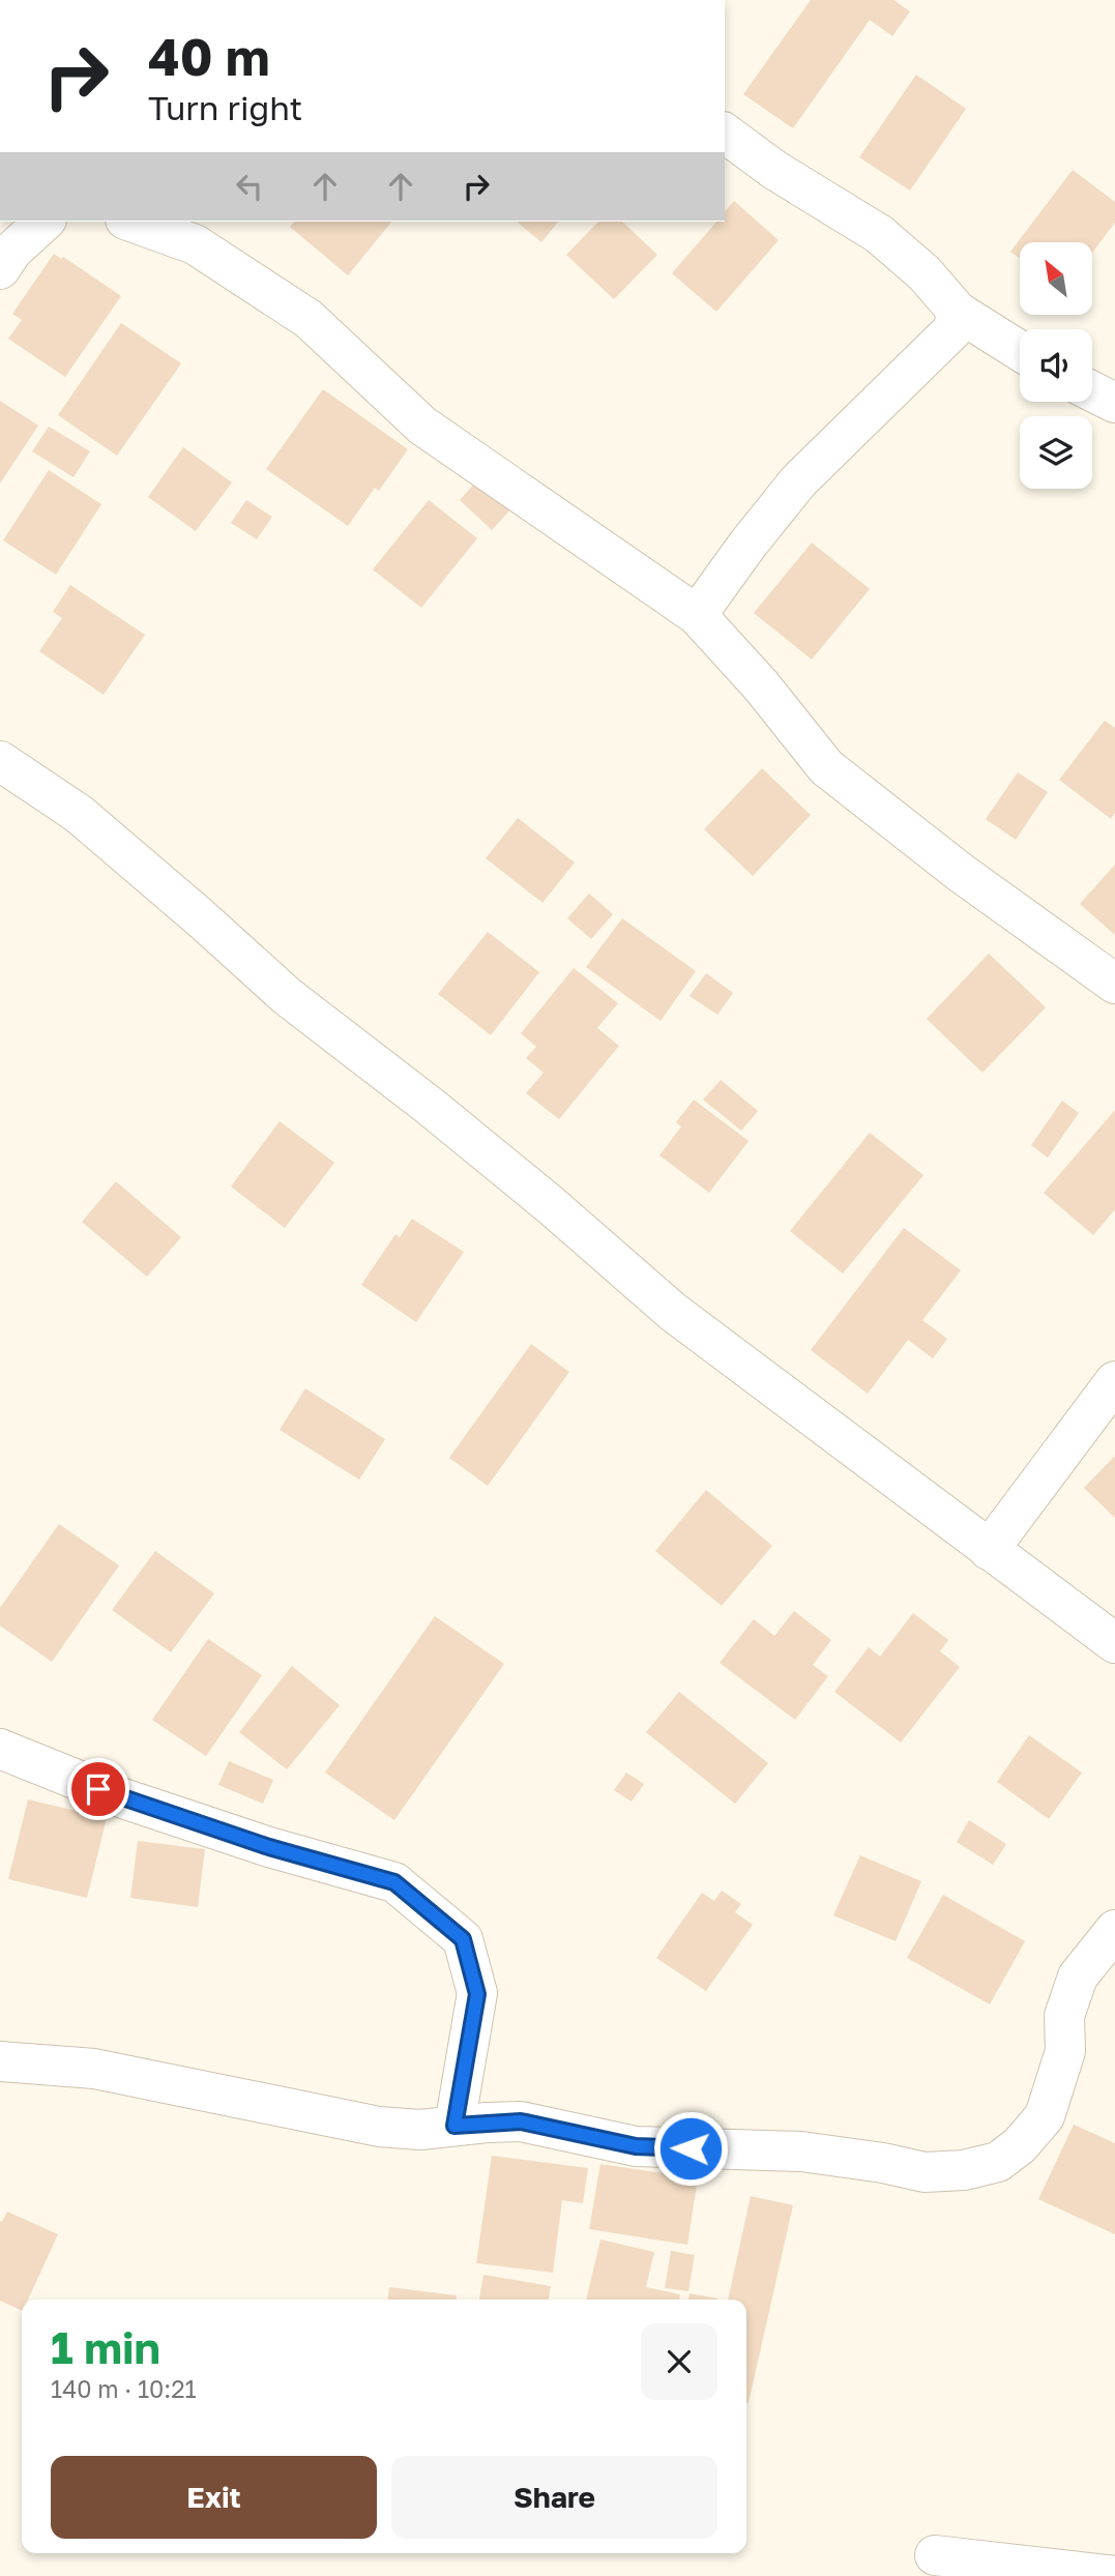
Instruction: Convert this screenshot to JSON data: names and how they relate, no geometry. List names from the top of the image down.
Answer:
{
  "north": "top left",
  "page": {
    "turn": ["40 m", "Turn right"],
    "heading": ["1 min", "140 m · 10:21"],
    "buttons": ["Exit", "Share"]
  }
}
